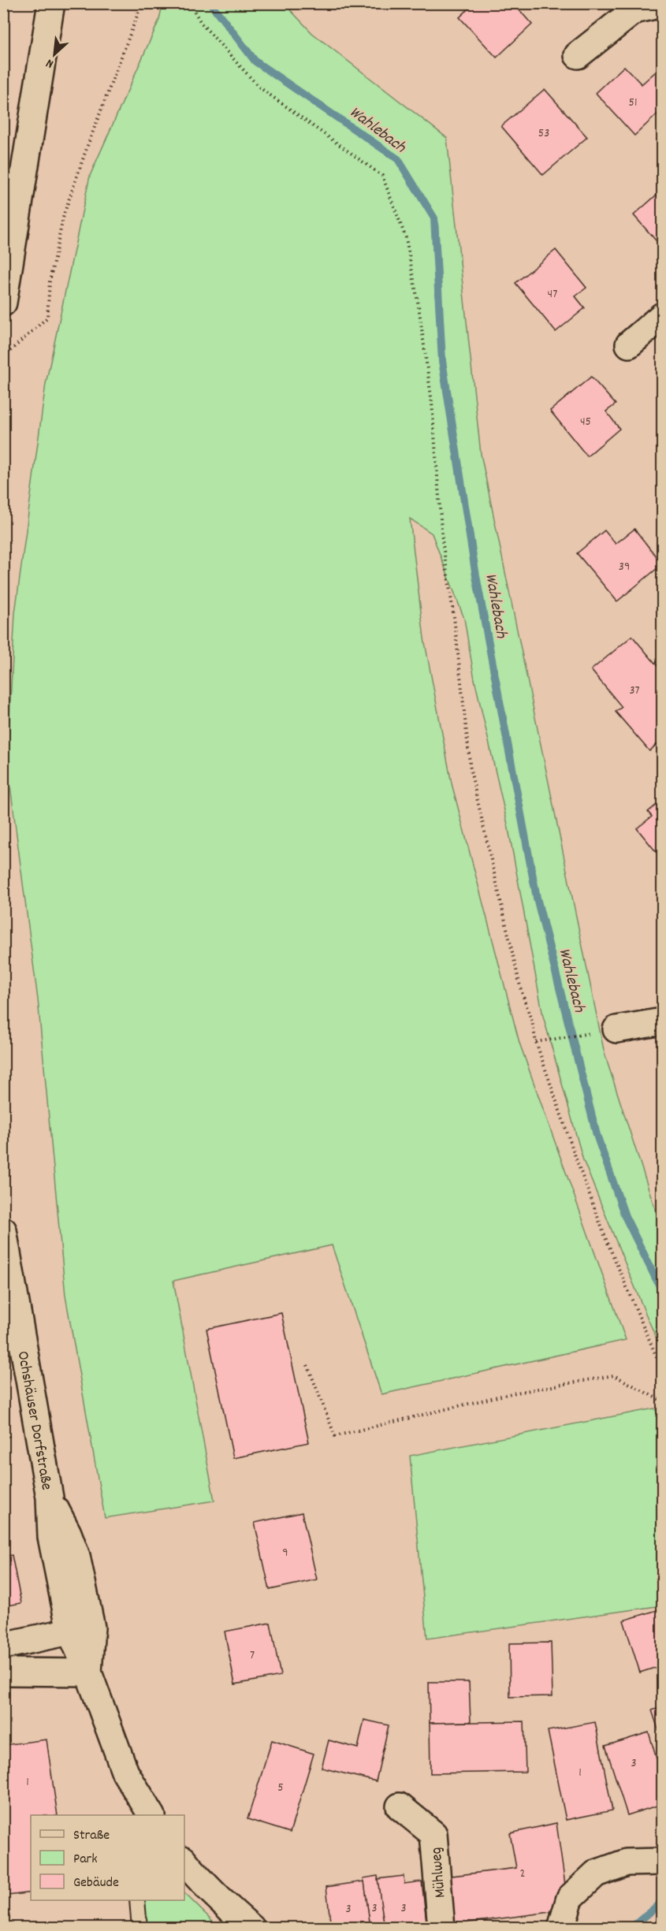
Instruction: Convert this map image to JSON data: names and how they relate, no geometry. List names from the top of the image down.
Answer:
{
  "streets": {
    "main road": ["Ochshäuser Dorfstraße", "Mühlweg"]
  },
  "water": ["Wahlebach"],
  "house_numbers": [
    "51",
    "53",
    "47",
    "45",
    "39",
    "37",
    "9",
    "7",
    "3",
    "1",
    "1",
    "5",
    "2",
    "3",
    "3",
    "3"
  ],
  "legend": ["Straße", "Park", "Gebäude"],
  "north": "bottom left"
}
